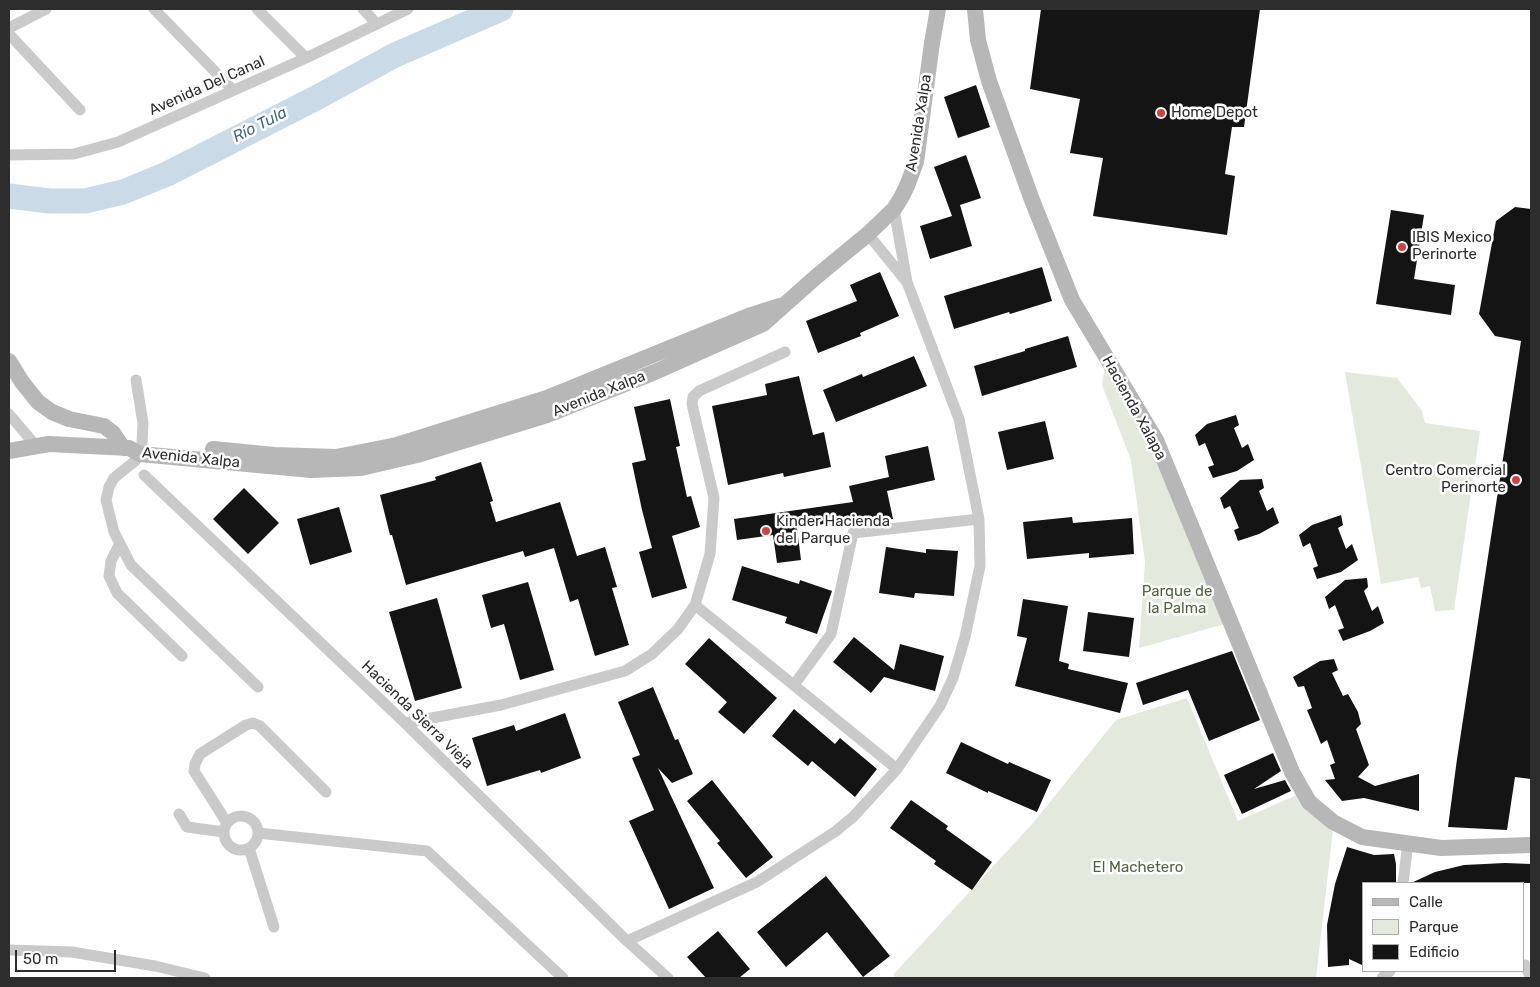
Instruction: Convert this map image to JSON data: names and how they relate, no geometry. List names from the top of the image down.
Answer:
{
  "streets": {
    "street": [
      "Avenida Del Canal",
      "Avenida Xalpa",
      "Hacienda Xalapa",
      "Hacienda Sierra Vieja"
    ]
  },
  "water": ["Río Tula"],
  "parks": ["Parque de la Palma", "El Machetero"],
  "places": [
    "Home Depot",
    "IBIS Mexico Perinorte",
    "Centro Comercial Perinorte",
    "Kinder Hacienda del Parque"
  ],
  "legend": ["Calle", "Parque", "Edificio"],
  "scale_bar": "50 m"
}
